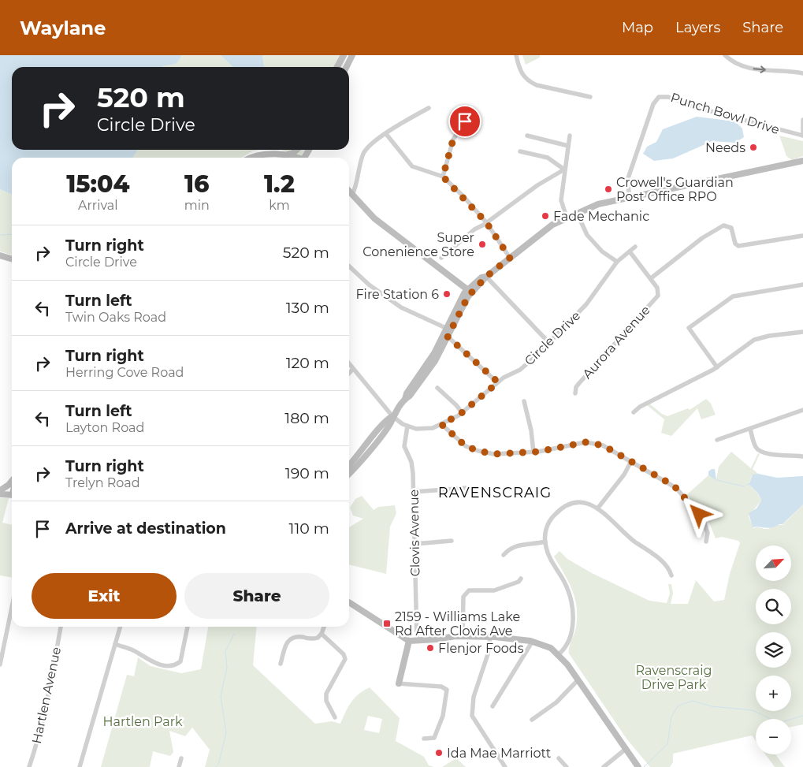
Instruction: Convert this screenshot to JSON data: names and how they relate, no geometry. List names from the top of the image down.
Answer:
{
  "streets": {
    "street": [
      "Punch Bowl Drive",
      "Circle Drive",
      "Aurora Avenue",
      "Clovis Avenue",
      "Hartlen Avenue"
    ]
  },
  "crossings": [
    ["Circle Drive", "Clovis Avenue"]
  ],
  "districts": ["RAVENSCRAIG"],
  "parks": ["Ravenscraig Drive Park", "Hartlen Park"],
  "places": {
    "other": [
      "Needs",
      "Crowell's Guardian Post Office RPO",
      "Fade Mechanic",
      "Super Conenience Store",
      "Fire Station 6",
      "Flenjor Foods",
      "Ida Mae Marriott"
    ],
    "transit": ["2159 - Williams Lake Rd After Clovis Ave"]
  },
  "north": "top right",
  "page": {
    "header": "Waylane",
    "nav": ["Map", "Layers", "Share"],
    "turn": ["520 m", "Circle Drive"],
    "eta": [
      "15:04",
      "Arrival",
      "16",
      "min",
      "1.2",
      "km"
    ],
    "list": [
      {
        "name": "Turn right",
        "note": "Circle Drive",
        "value": "520 m"
      },
      {
        "name": "Turn left",
        "note": "Twin Oaks Road",
        "value": "130 m"
      },
      {
        "name": "Turn right",
        "note": "Herring Cove Road",
        "value": "120 m"
      },
      {
        "name": "Turn left",
        "note": "Layton Road",
        "value": "180 m"
      },
      {
        "name": "Turn right",
        "note": "Trelyn Road",
        "value": "190 m"
      },
      {
        "name": "Arrive at destination",
        "value": "110 m"
      }
    ],
    "map_buttons": ["+", "−"],
    "buttons": ["Exit", "Share"]
  }
}
